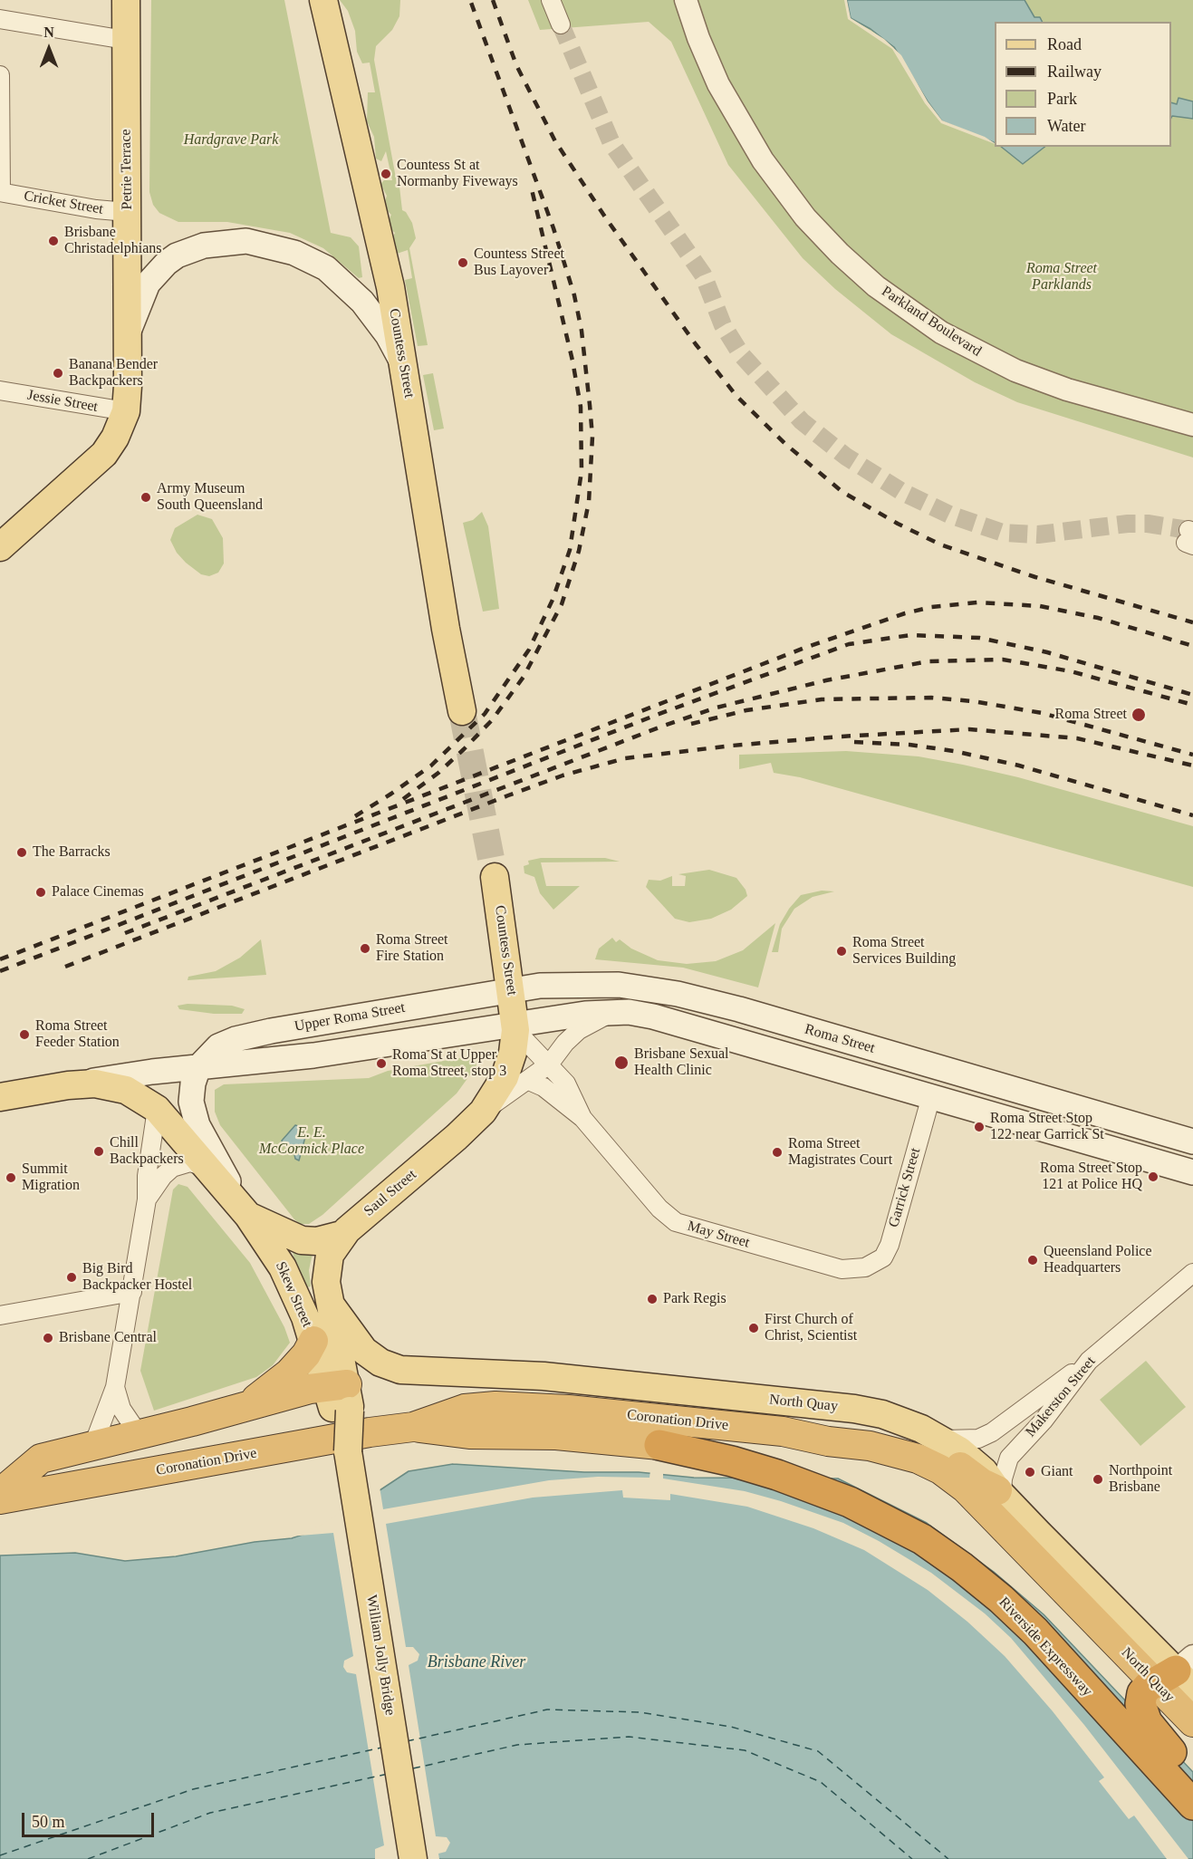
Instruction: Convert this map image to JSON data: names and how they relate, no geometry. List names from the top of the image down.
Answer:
{
  "streets": {
    "highway": ["North Quay", "Coronation Drive", "Riverside Expressway"],
    "main road": [
      "Petrie Terrace",
      "Countess Street",
      "Upper Roma Street",
      "Roma Street",
      "Saul Street",
      "Skew Street",
      "William Jolly Bridge"
    ],
    "street": [
      "Cricket Street",
      "Parkland Boulevard",
      "Jessie Street",
      "Garrick Street",
      "May Street",
      "Makerston Street"
    ]
  },
  "crossings": [
    ["Petrie Terrace", "Cricket Street"],
    ["Petrie Terrace", "Jessie Street"],
    ["Countess Street", "Upper Roma Street"],
    ["Countess Street", "Roma Street"],
    ["Countess Street", "Saul Street"],
    ["Countess Street", "May Street"],
    ["Upper Roma Street", "Roma Street"],
    ["Upper Roma Street", "Saul Street"],
    ["Upper Roma Street", "May Street"],
    ["Upper Roma Street", "Skew Street"],
    ["Roma Street", "Garrick Street"],
    ["Roma Street", "Saul Street"],
    ["Roma Street", "May Street"],
    ["Garrick Street", "May Street"],
    ["Saul Street", "May Street"],
    ["Saul Street", "Skew Street"],
    ["Saul Street", "North Quay"],
    ["Saul Street", "William Jolly Bridge"],
    ["Skew Street", "William Jolly Bridge"],
    ["Makerston Street", "North Quay"],
    ["North Quay", "Coronation Drive"],
    ["Coronation Drive", "Riverside Expressway"]
  ],
  "water": ["Brisbane River"],
  "parks": ["Hardgrave Park", "Roma Street Parklands", "E. E. McCormick Place"],
  "places": [
    "Countess St at Normanby Fiveways",
    "Brisbane Christadelphians",
    "Countess Street Bus Layover",
    "Banana Bender Backpackers",
    "Army Museum South Queensland",
    "Roma Street",
    "The Barracks",
    "Palace Cinemas",
    "Roma Street Fire Station",
    "Roma Street Services Building",
    "Roma Street Feeder Station",
    "Brisbane Sexual Health Clinic",
    "Roma St at Upper Roma Street, stop 3",
    "Roma Street Stop 122 near Garrick St",
    "Chill Backpackers",
    "Roma Street Magistrates Court",
    "Roma Street Stop 121 at Police HQ",
    "Summit Migration",
    "Queensland Police Headquarters",
    "Big Bird Backpacker Hostel",
    "Park Regis",
    "First Church of Christ, Scientist",
    "Brisbane Central",
    "Giant",
    "Northpoint Brisbane"
  ],
  "legend": [
    "Road",
    "Railway",
    "Park",
    "Water"
  ],
  "scale_bar": "50 m",
  "north": "top"
}
